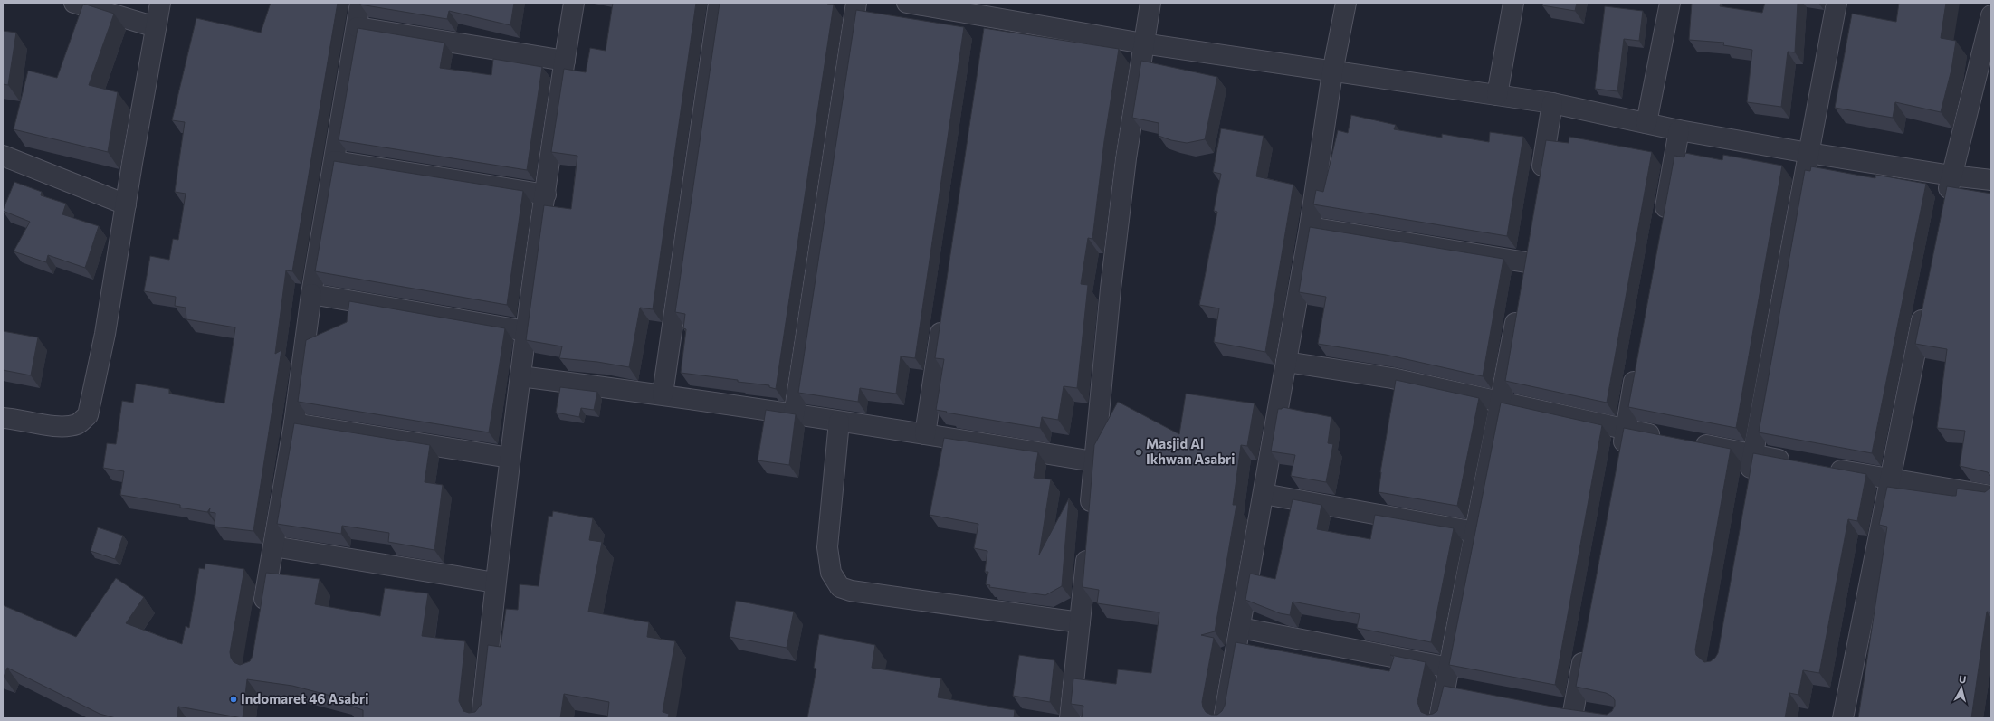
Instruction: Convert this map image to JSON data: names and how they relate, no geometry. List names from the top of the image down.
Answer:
{
  "places": ["Masjid Al Ikhwan Asabri", "Indomaret 46 Asabri"],
  "north": "top"
}
